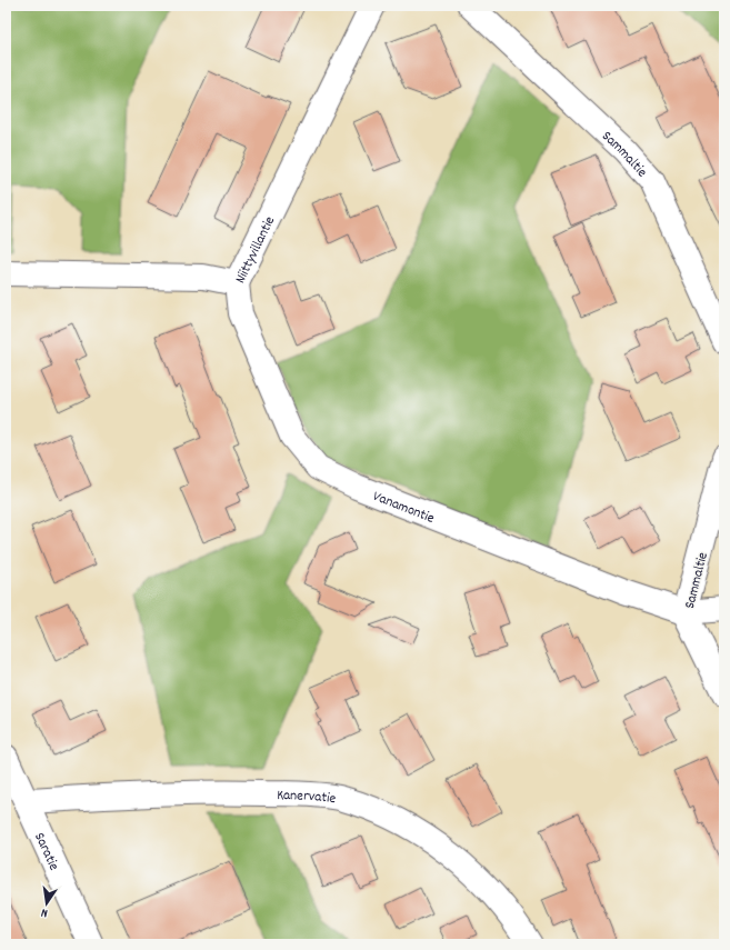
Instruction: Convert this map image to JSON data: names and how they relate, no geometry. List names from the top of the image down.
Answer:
{
  "streets": {
    "street": [
      "Sammaltie",
      "Niittyvillantie",
      "Vanamontie",
      "Kanervatie",
      "Saratie"
    ]
  },
  "crossings": [
    ["Sammaltie", "Vanamontie"],
    ["Niittyvillantie", "Vanamontie"],
    ["Kanervatie", "Saratie"]
  ],
  "north": "bottom"
}
